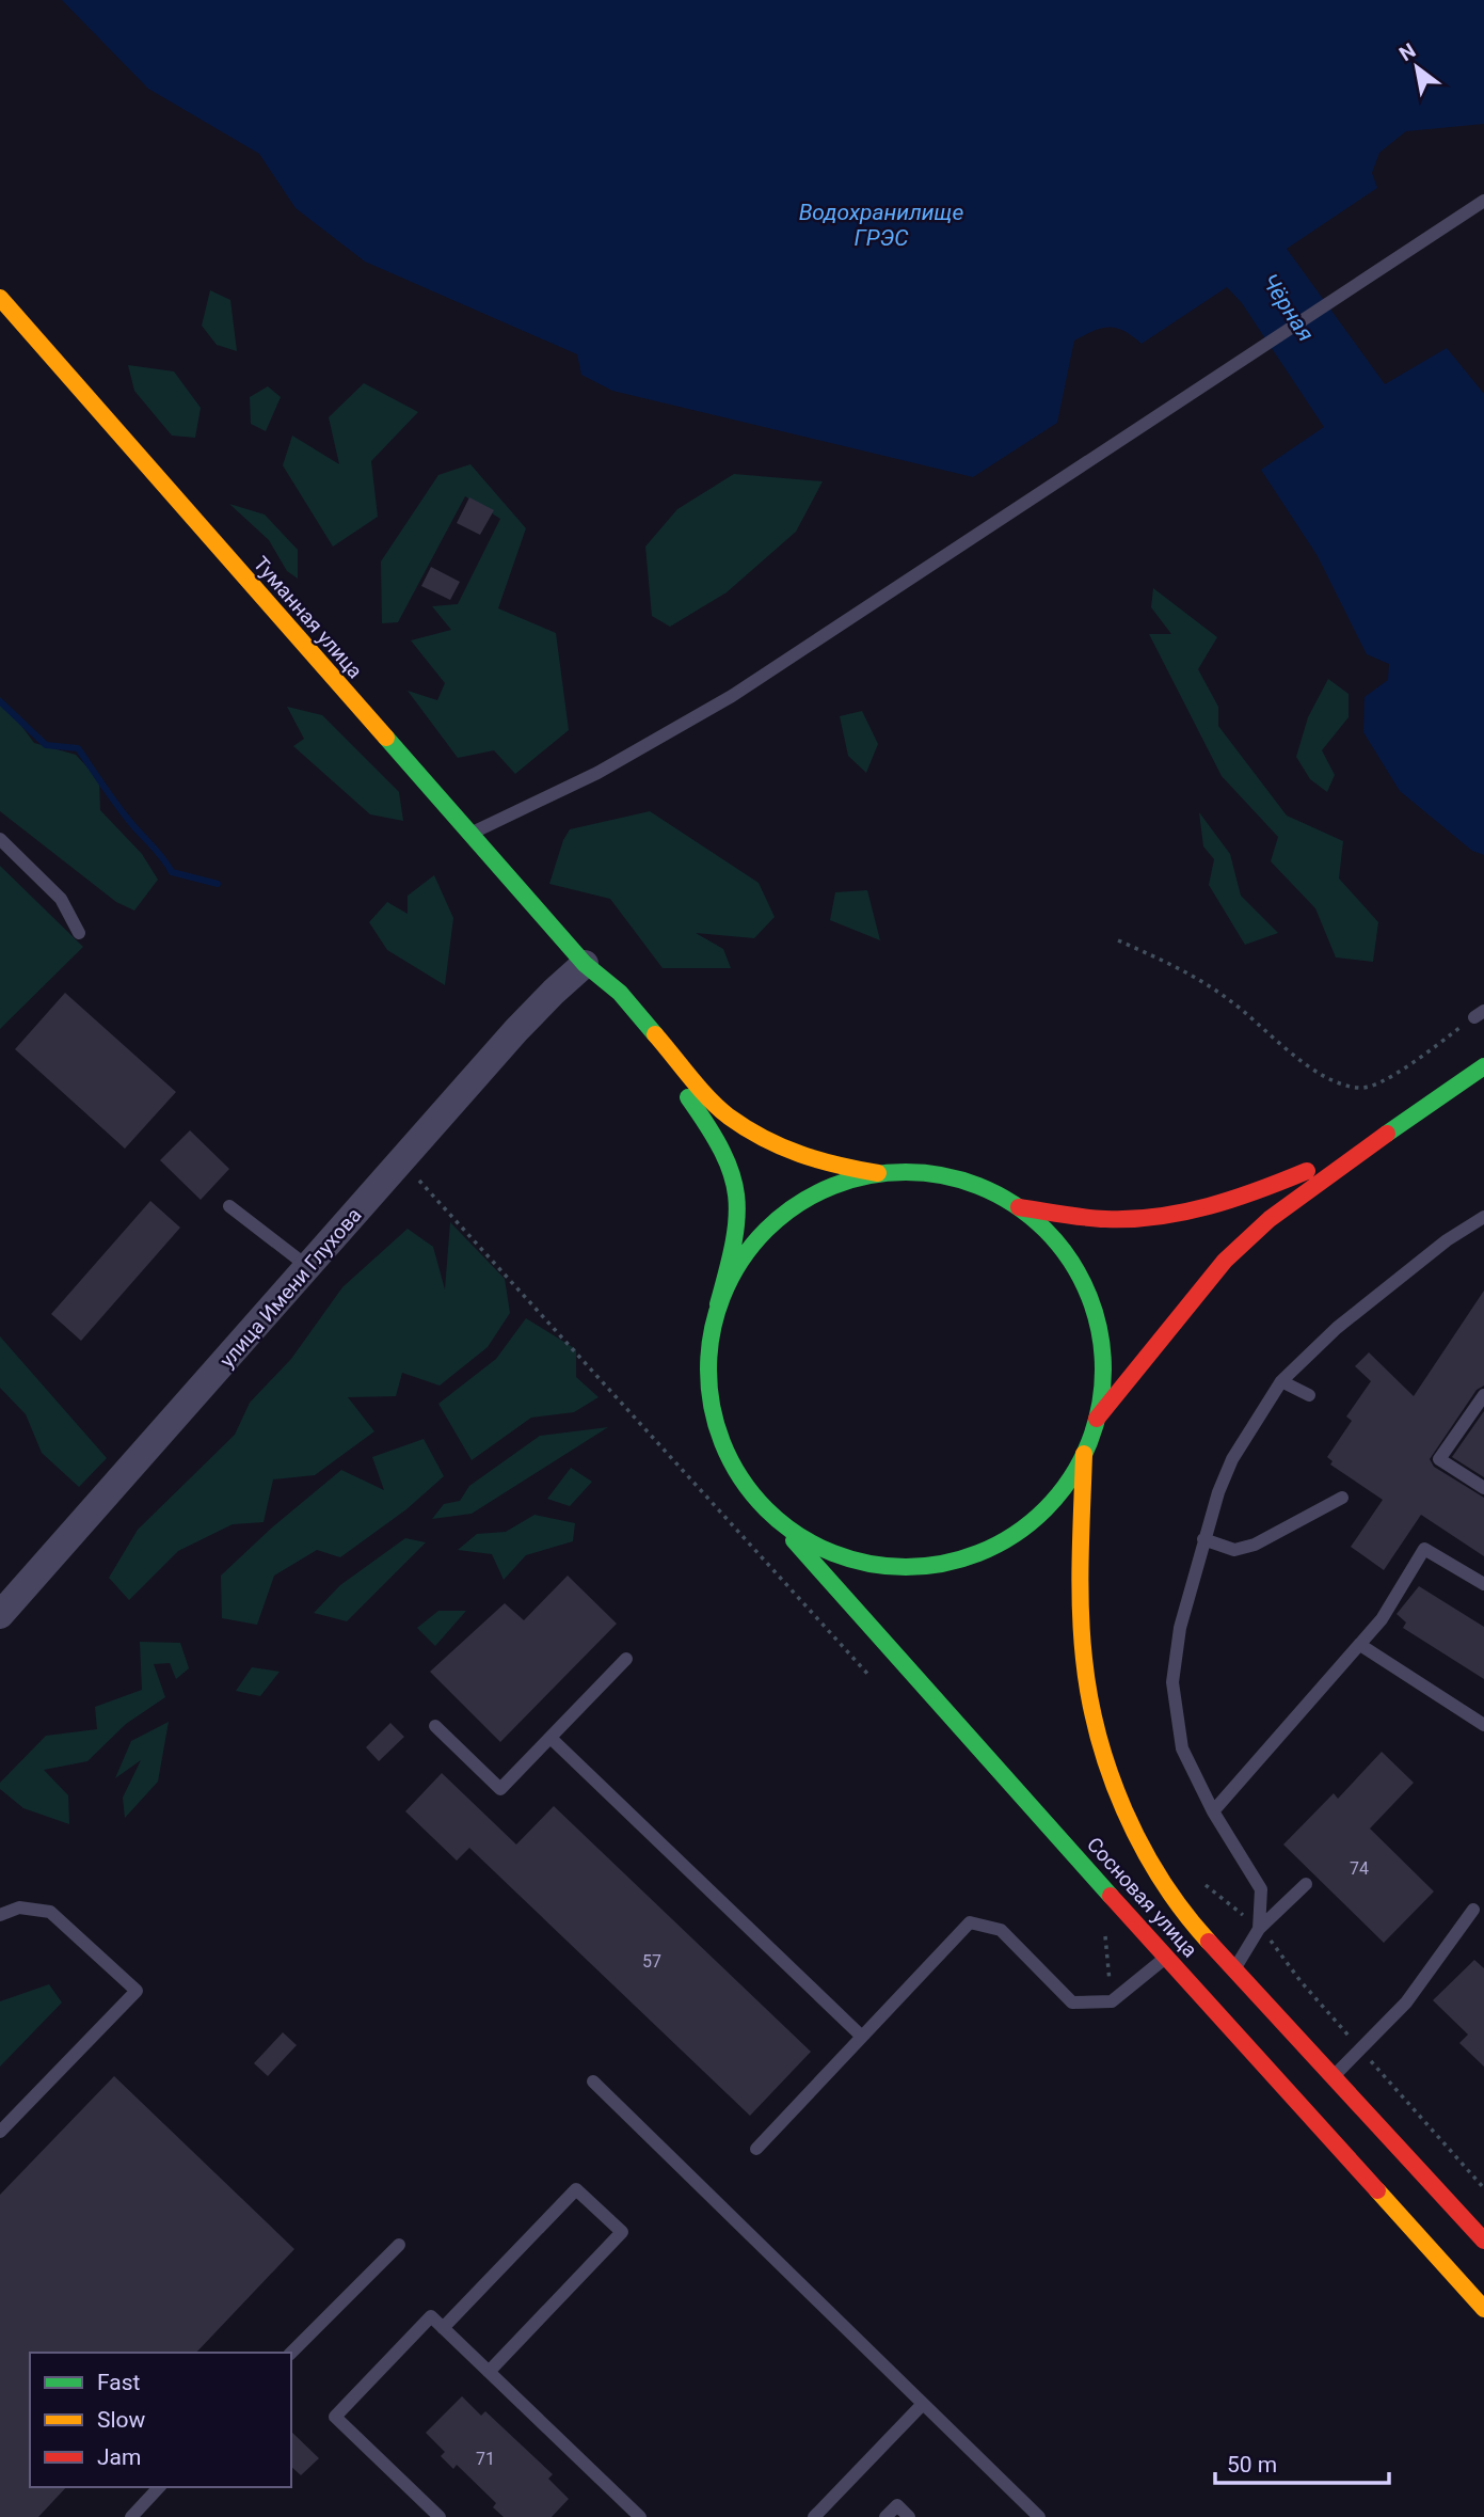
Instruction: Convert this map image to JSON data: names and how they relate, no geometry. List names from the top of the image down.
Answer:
{
  "streets": {
    "main road": ["Туманная улица", "Сосновая улица"],
    "street": ["улица Имени Глухова"]
  },
  "crossings": [
    ["Туманная улица", "улица Имени Глухова"]
  ],
  "water": ["Водохранилище ГРЭС", "Чёрная"],
  "house_numbers": ["74", "57", "71"],
  "legend": ["Fast", "Slow", "Jam"],
  "scale_bar": "50 m",
  "north": "top left"
}
